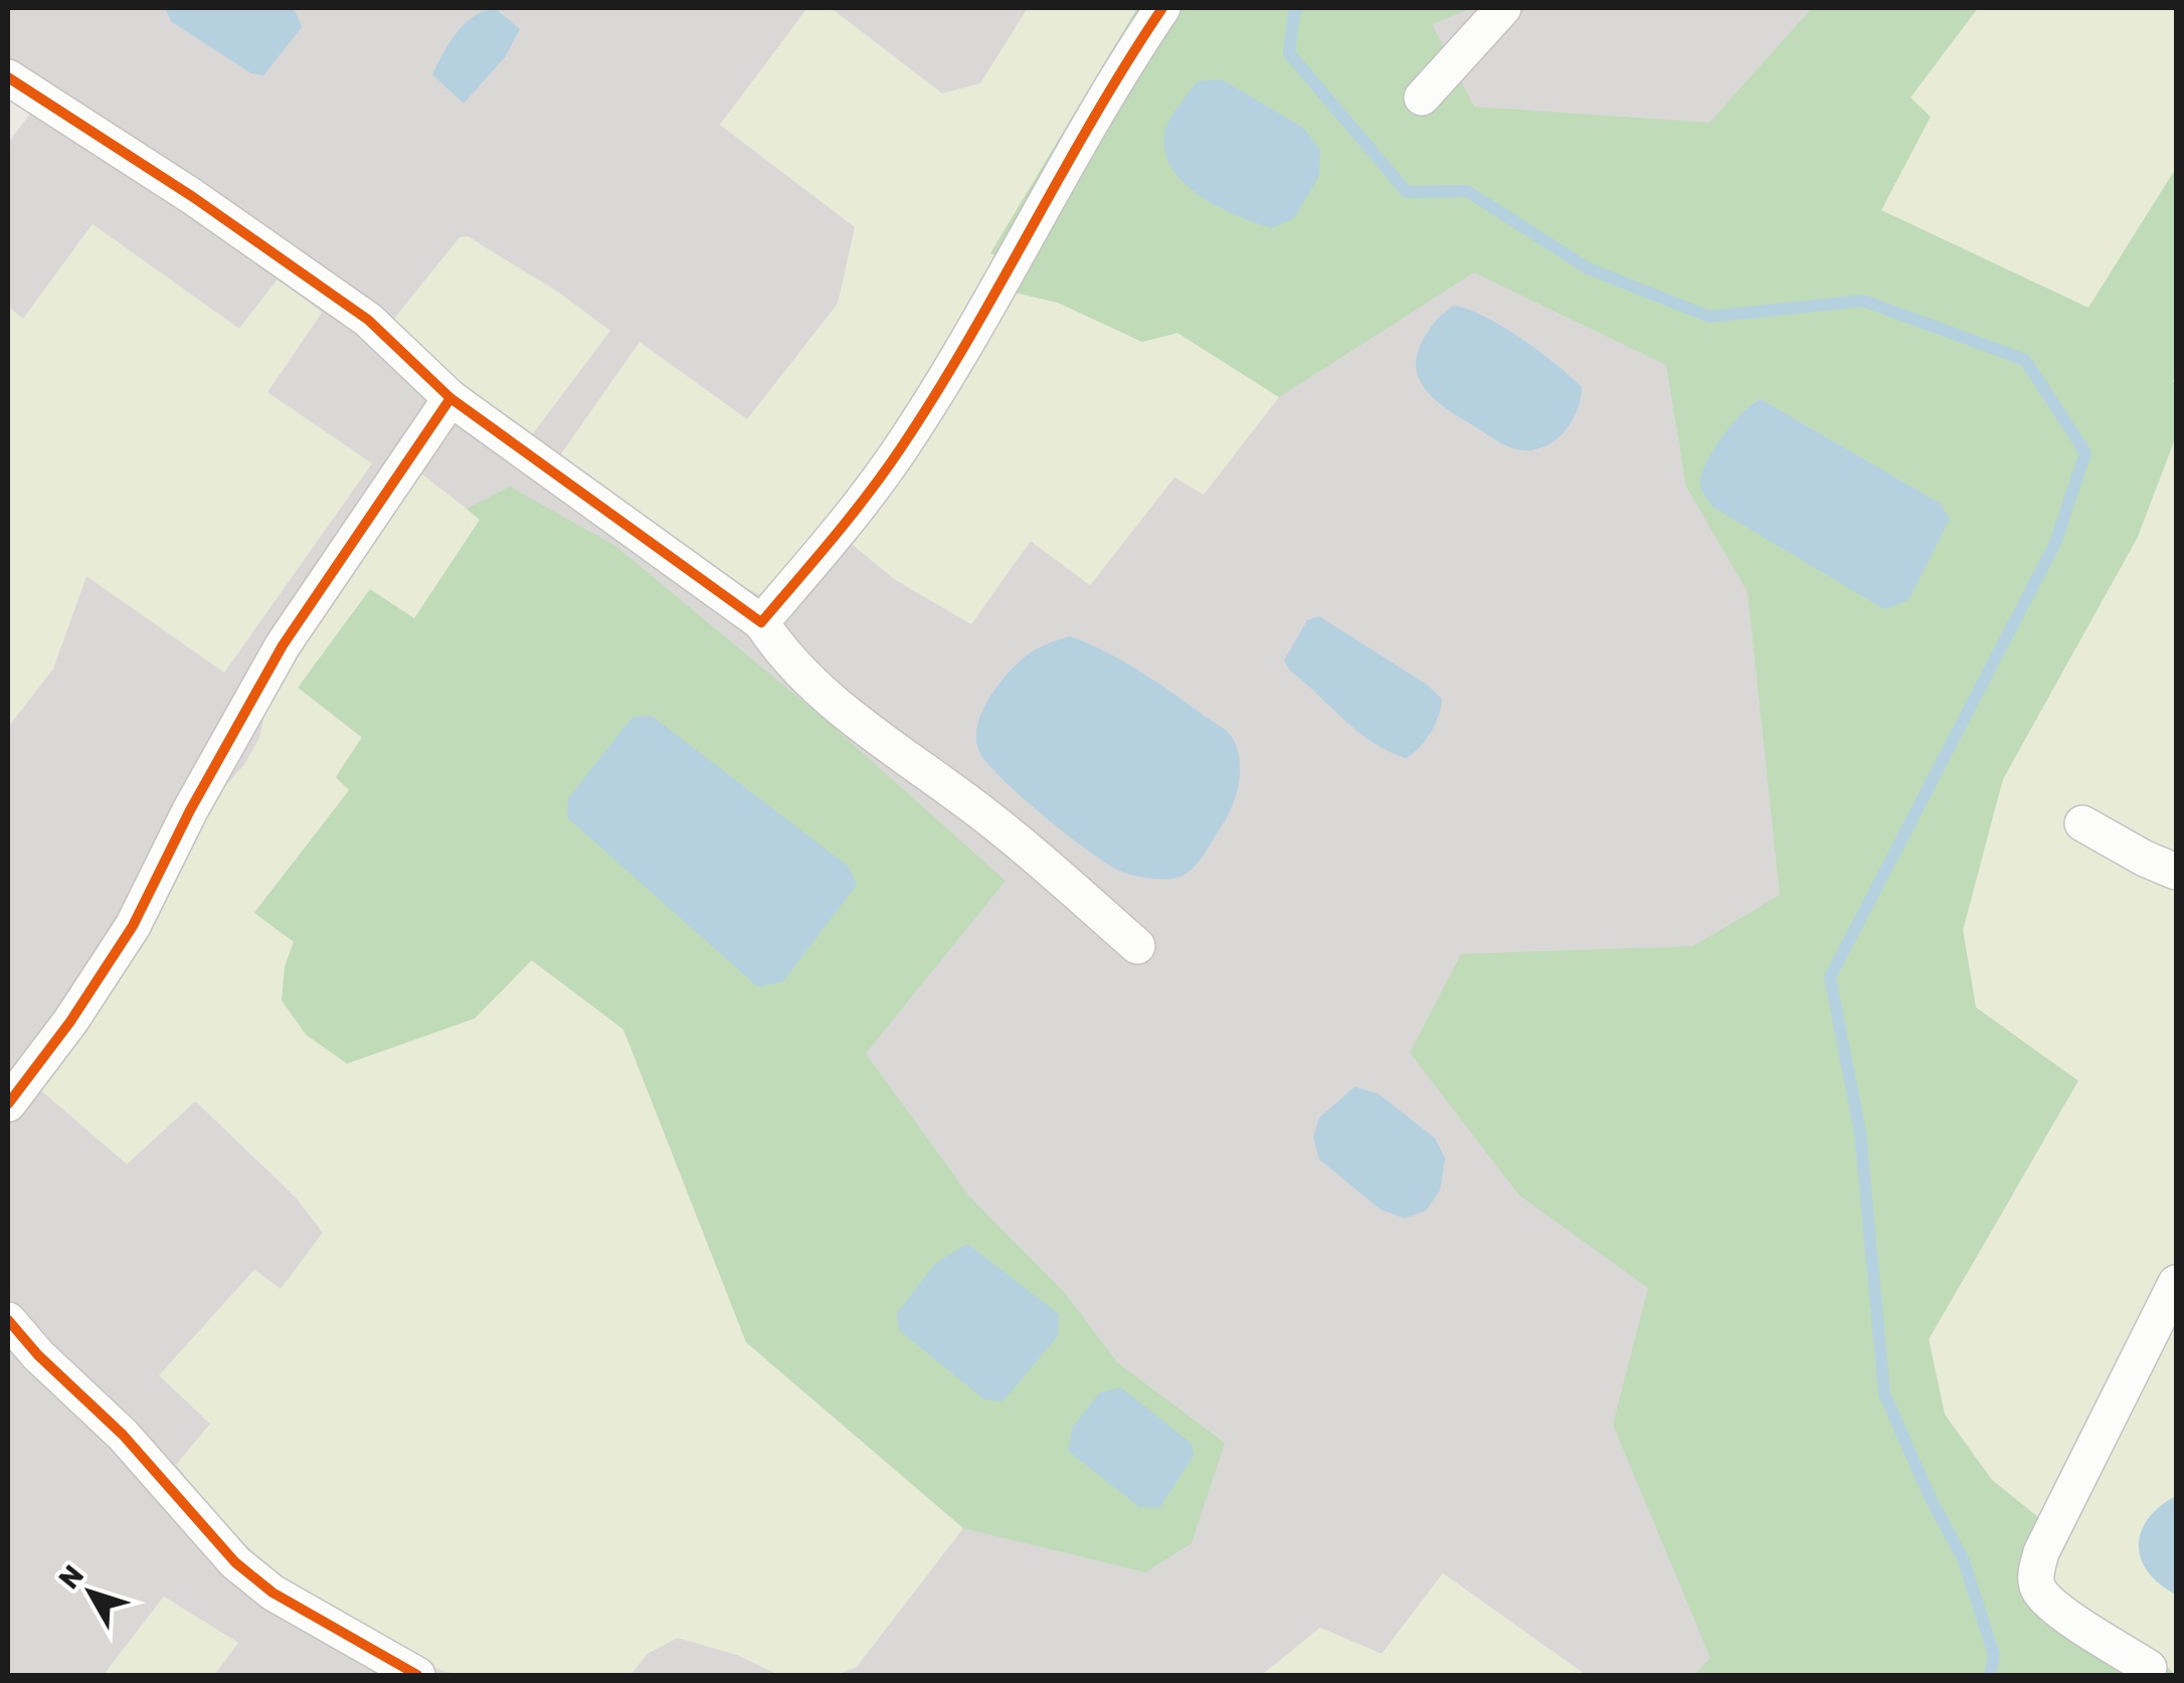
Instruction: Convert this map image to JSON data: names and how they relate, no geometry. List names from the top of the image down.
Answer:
{
  "north": "top left"
}
